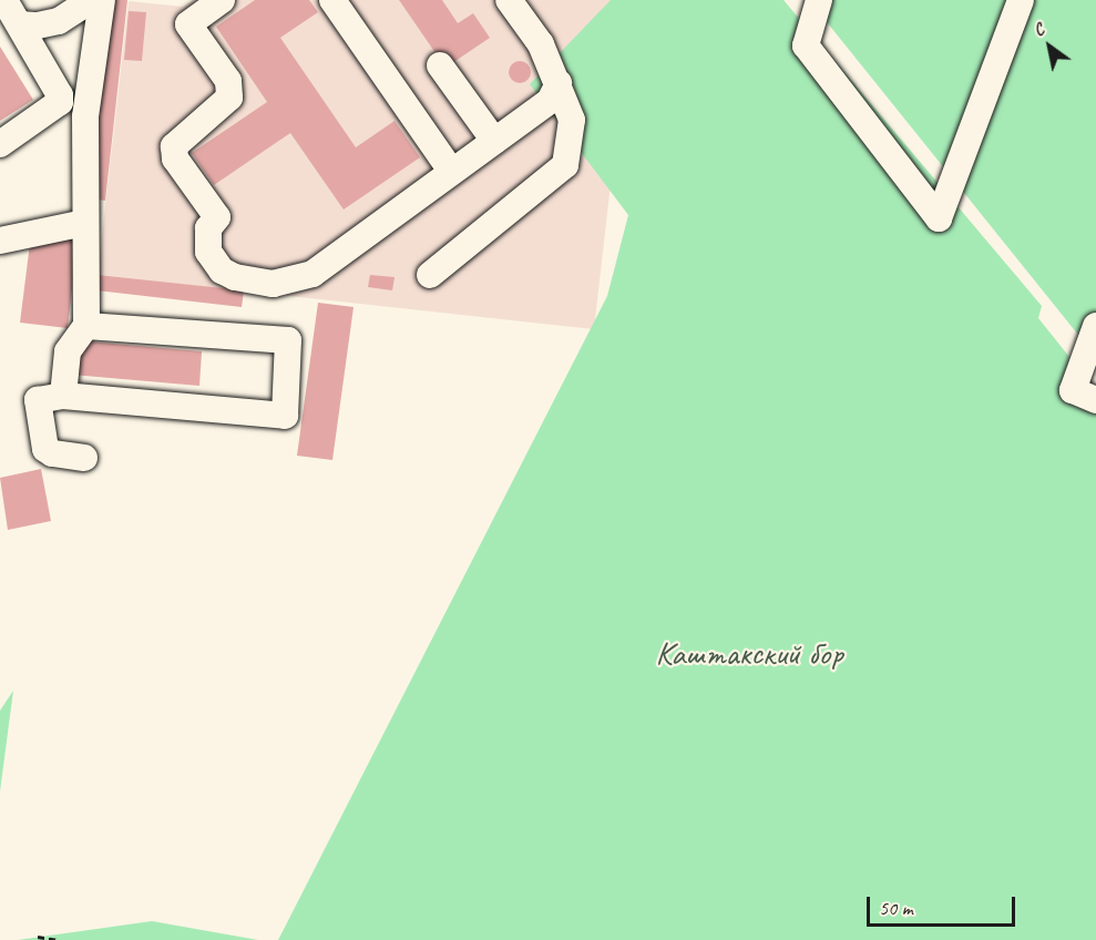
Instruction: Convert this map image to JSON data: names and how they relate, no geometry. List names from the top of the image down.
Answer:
{
  "parks": ["Каштакский бор"],
  "scale_bar": "50 m",
  "north": "top left"
}
